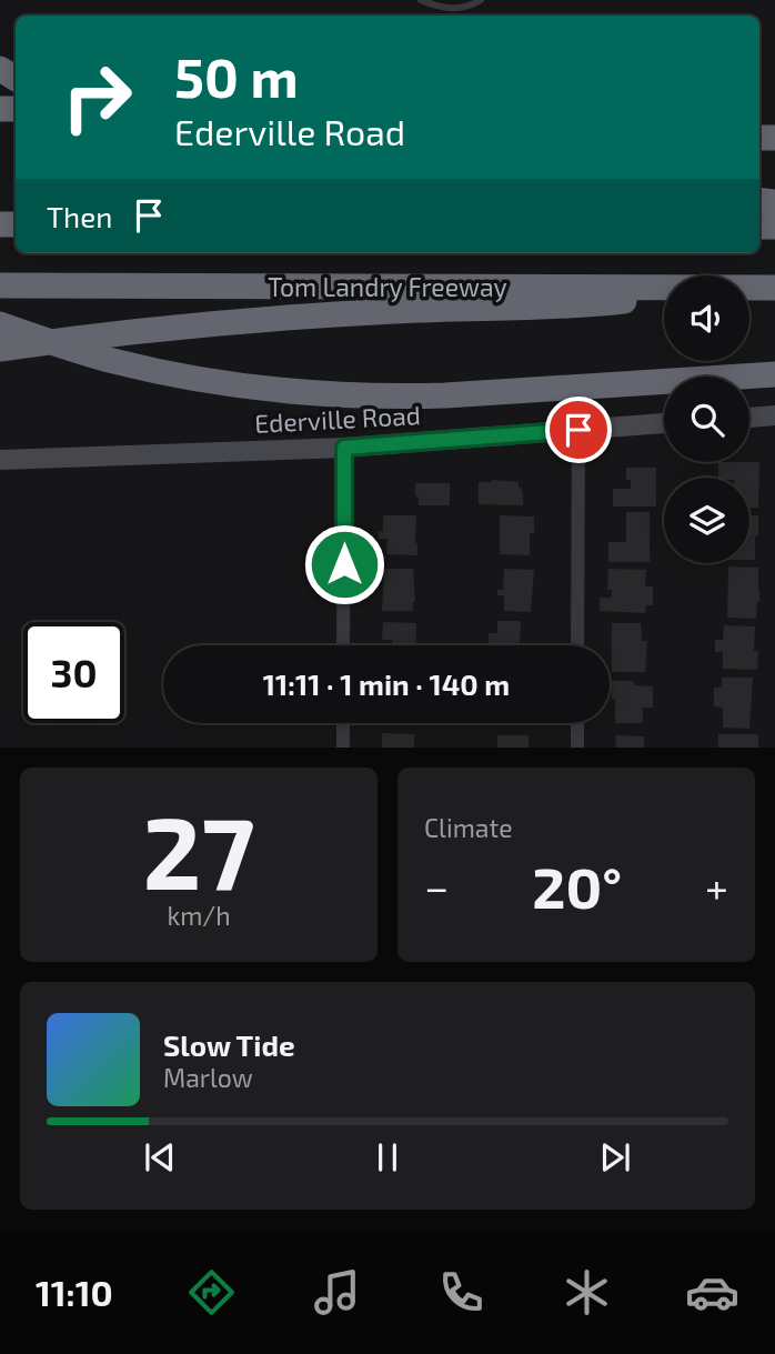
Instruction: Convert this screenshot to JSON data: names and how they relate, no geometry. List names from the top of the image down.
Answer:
{
  "streets": {
    "highway": ["Tom Landry Freeway"],
    "street": ["Ederville Road"]
  },
  "page": {
    "turn": ["50 m", "Ederville Road"],
    "then": "Then",
    "limit": "30",
    "trip": "11:11 · 1 min · 140 m",
    "tile": [
      ["27", "km/h"],
      "Climate"
    ],
    "heat": ["−", "20°", "+"],
    "song": ["Slow Tide", "Marlow"],
    "tabs": "11:10"
  }
}
